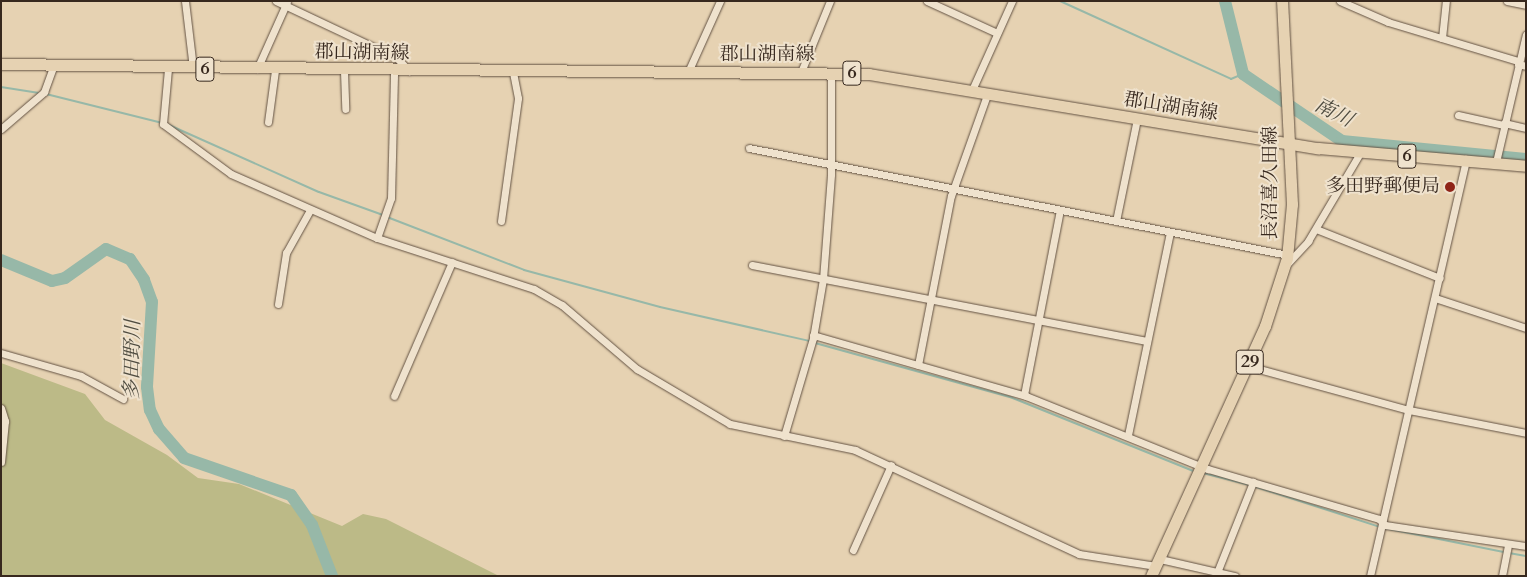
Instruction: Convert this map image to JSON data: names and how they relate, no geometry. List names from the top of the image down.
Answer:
{
  "streets": {
    "main road": [
      "郡山湖南線",
      "6",
      "長沼喜久田線",
      "29"
    ]
  },
  "crossings": [
    ["郡山湖南線", "長沼喜久田線"]
  ],
  "water": ["南川", "多田野川"],
  "places": ["多田野郵便局"]
}
